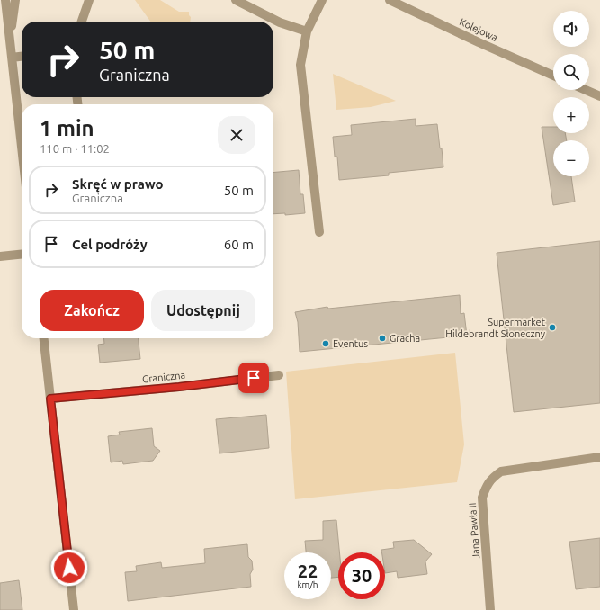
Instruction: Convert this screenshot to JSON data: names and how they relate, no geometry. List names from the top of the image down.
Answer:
{
  "streets": {
    "street": ["Kolejowa", "Graniczna", "Jana Pawła II"]
  },
  "places": ["Supermarket Hildebrandt Słoneczny", "Gracha", "Eventus"],
  "page": {
    "map_buttons": ["+", "−"],
    "turn": ["50 m", "Graniczna"],
    "heading": ["1 min", "110 m · 11:02"],
    "list": [
      {
        "name": "Skręć w prawo",
        "note": "Graniczna",
        "value": "50 m"
      },
      {
        "name": "Cel podróży",
        "value": "60 m"
      }
    ],
    "buttons": ["Zakończ", "Udostępnij"],
    "speed": "22 km/h",
    "limit": "30"
  }
}
